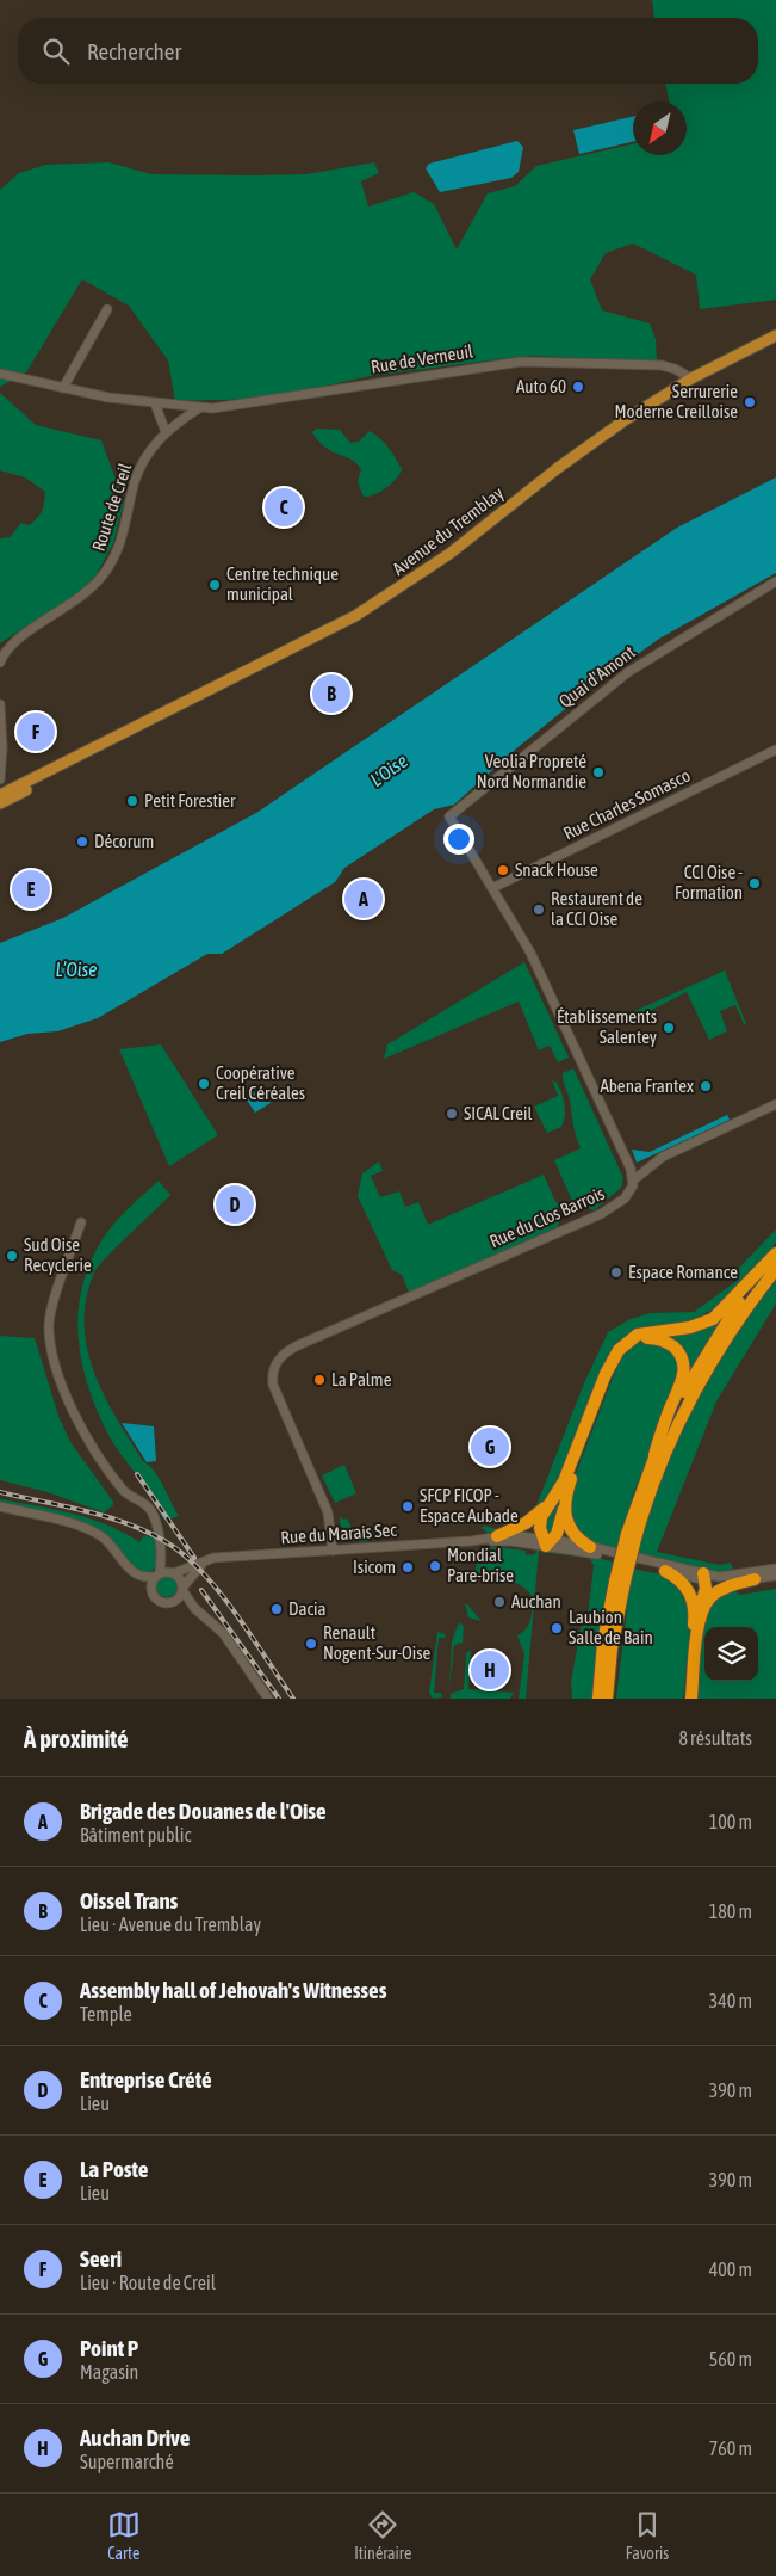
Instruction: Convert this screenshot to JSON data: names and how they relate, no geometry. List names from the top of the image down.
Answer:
{
  "streets": {
    "main road": ["Avenue du Tremblay"],
    "street": [
      "Rue de Verneuil",
      "Route de Creil",
      "Quai d'Amont",
      "Rue Charles Somasco",
      "Rue du Clos Barrois",
      "Rue du Marais Sec"
    ]
  },
  "crossings": [
    ["Rue de Verneuil", "Route de Creil"],
    ["Rue de Verneuil", "Avenue du Tremblay"],
    ["Quai d'Amont", "Rue Charles Somasco"],
    ["Rue du Clos Barrois", "Rue du Marais Sec"]
  ],
  "water": ["L'Oise", "L’Oise"],
  "places": [
    "Auto 60",
    "Serrurerie Moderne Creilloise",
    "Centre technique municipal",
    "Veolia Propreté Nord Normandie",
    "Petit Forestier",
    "Décorum",
    "Snack House",
    "CCI Oise - Formation",
    "Restaurent de la CCI Oise",
    "Établissements Salentey",
    "Coopérative Creil Céréales",
    "Abena Frantex",
    "SICAL Creil",
    "Sud Oise Recyclerie",
    "Espace Romance",
    "La Palme",
    "SFCP FICOP - Espace Aubade",
    "Mondial Pare-brise",
    "Isicom",
    "Auchan",
    "Dacia",
    "Laubion Salle de Bain",
    "Renault Nogent-Sur-Oise"
  ],
  "north": "bottom left",
  "page": {
    "search": "Rechercher",
    "pins": [
      "C",
      "B",
      "F",
      "E",
      "A",
      "D",
      "G",
      "H"
    ],
    "heading": ["À proximité", "8 résultats"],
    "list": [
      {
        "mark": "A",
        "name": "Brigade des Douanes de l'Oise",
        "note": "Bâtiment public",
        "value": "100 m"
      },
      {
        "mark": "B",
        "name": "Oissel Trans",
        "note": "Lieu · Avenue du Tremblay",
        "value": "180 m"
      },
      {
        "mark": "C",
        "name": "Assembly hall of Jehovah's Witnesses",
        "note": "Temple",
        "value": "340 m"
      },
      {
        "mark": "D",
        "name": "Entreprise Crété",
        "note": "Lieu",
        "value": "390 m"
      },
      {
        "mark": "E",
        "name": "La Poste",
        "note": "Lieu",
        "value": "390 m"
      },
      {
        "mark": "F",
        "name": "Seeri",
        "note": "Lieu · Route de Creil",
        "value": "400 m"
      },
      {
        "mark": "G",
        "name": "Point P",
        "note": "Magasin",
        "value": "560 m"
      },
      {
        "mark": "H",
        "name": "Auchan Drive",
        "note": "Supermarché",
        "value": "760 m"
      }
    ],
    "nav": ["Carte", "Itinéraire", "Favoris"]
  }
}
